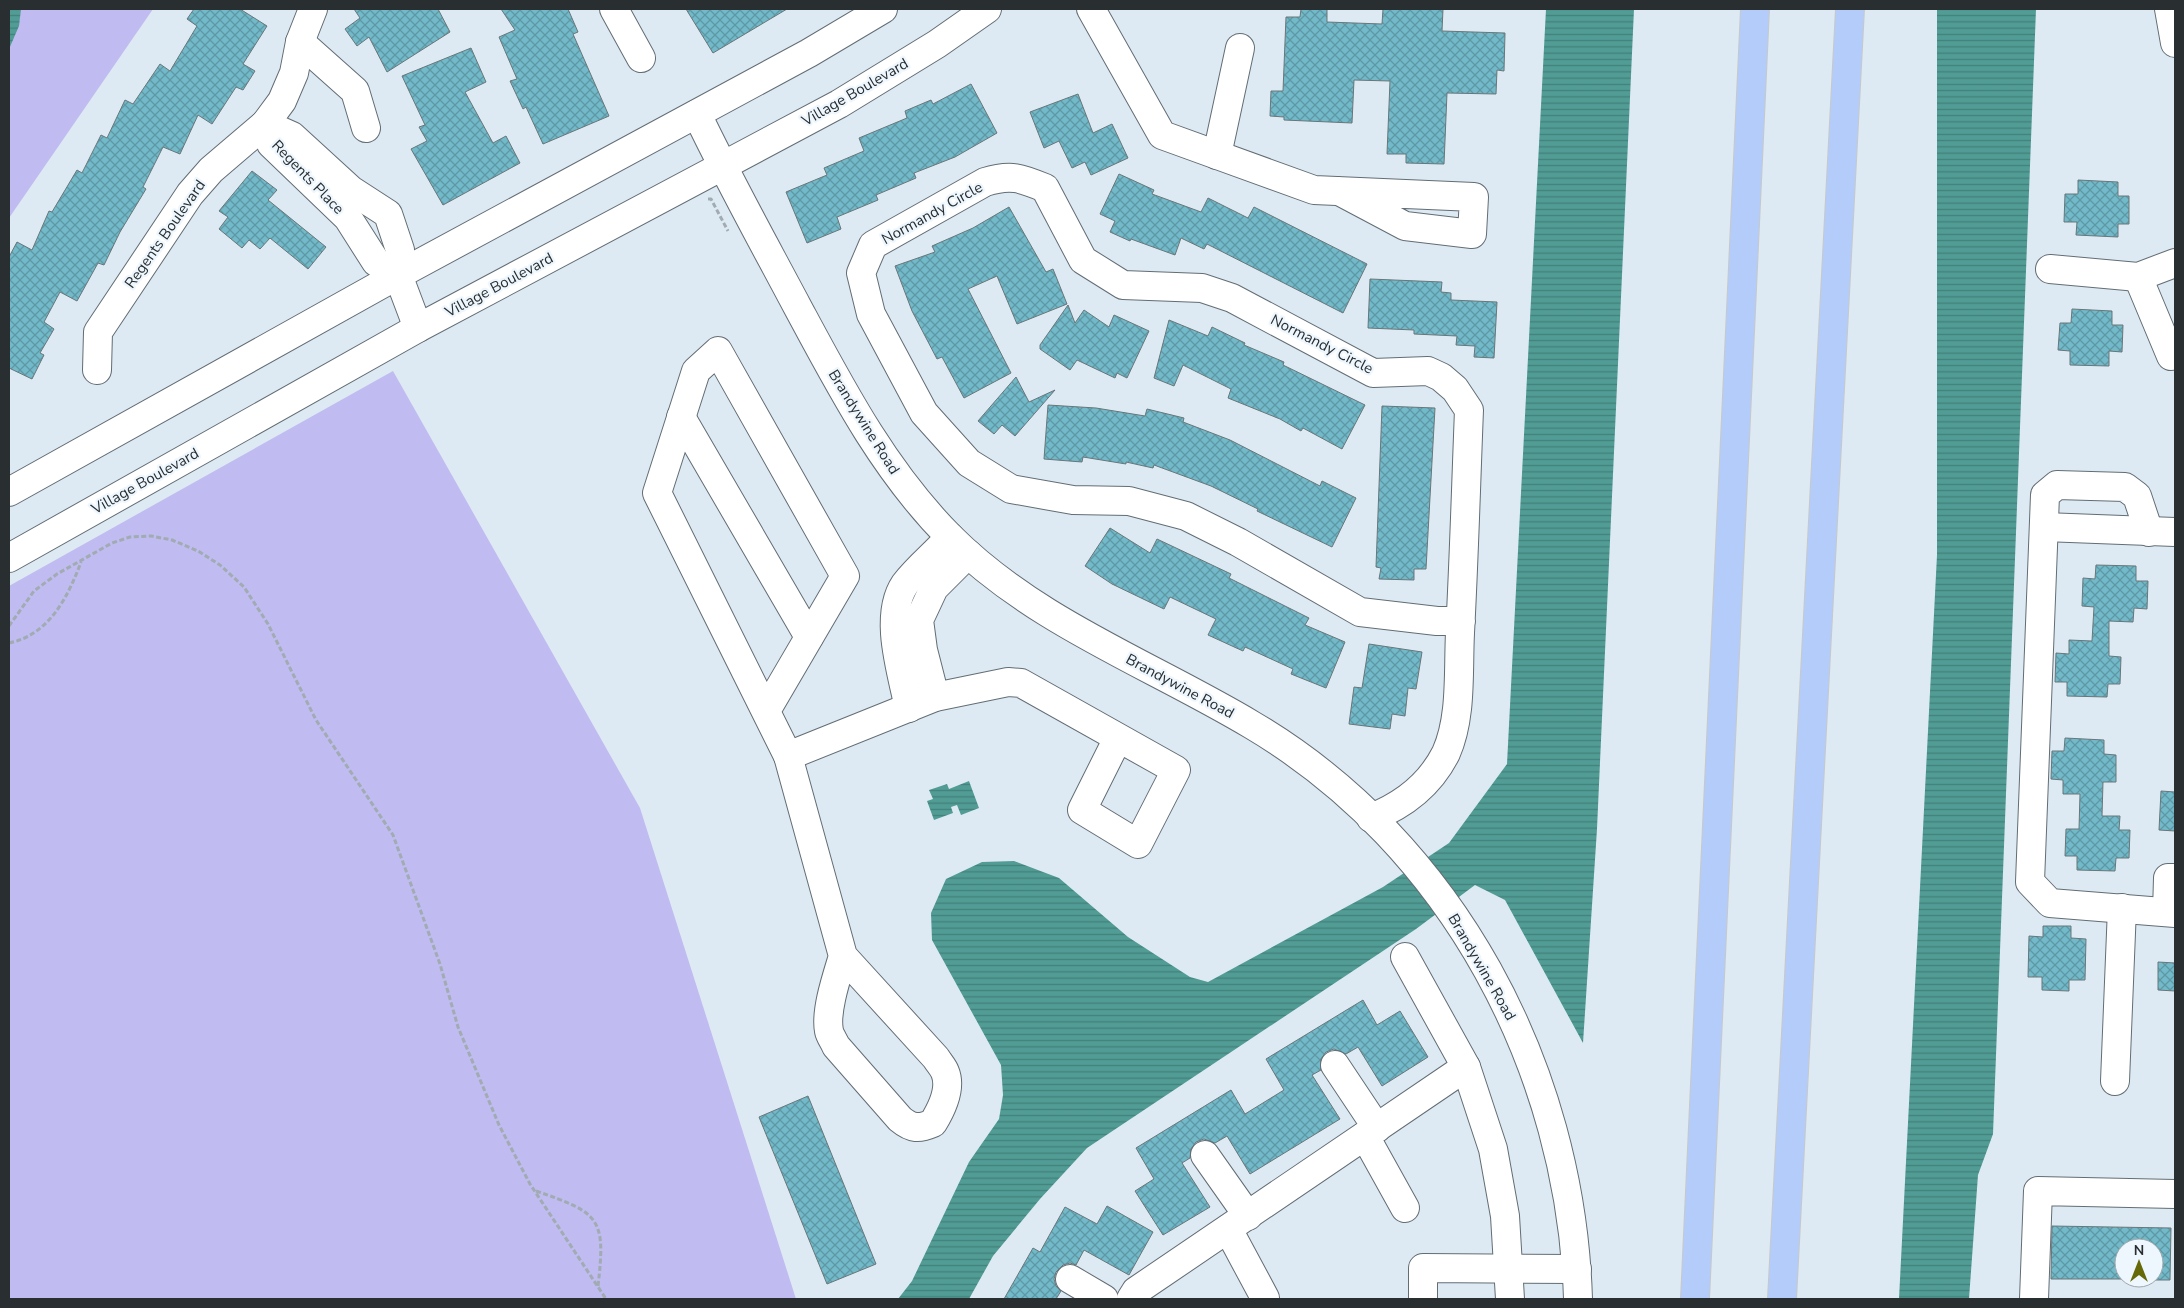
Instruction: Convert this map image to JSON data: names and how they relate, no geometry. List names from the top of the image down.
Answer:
{
  "streets": {
    "street": [
      "Village Boulevard",
      "Regents Place",
      "Normandy Circle",
      "Regents Boulevard",
      "Brandywine Road"
    ]
  },
  "crossings": [
    ["Village Boulevard", "Regents Place"],
    ["Village Boulevard", "Brandywine Road"],
    ["Regents Place", "Regents Boulevard"],
    ["Normandy Circle", "Brandywine Road"]
  ],
  "north": "top"
}
